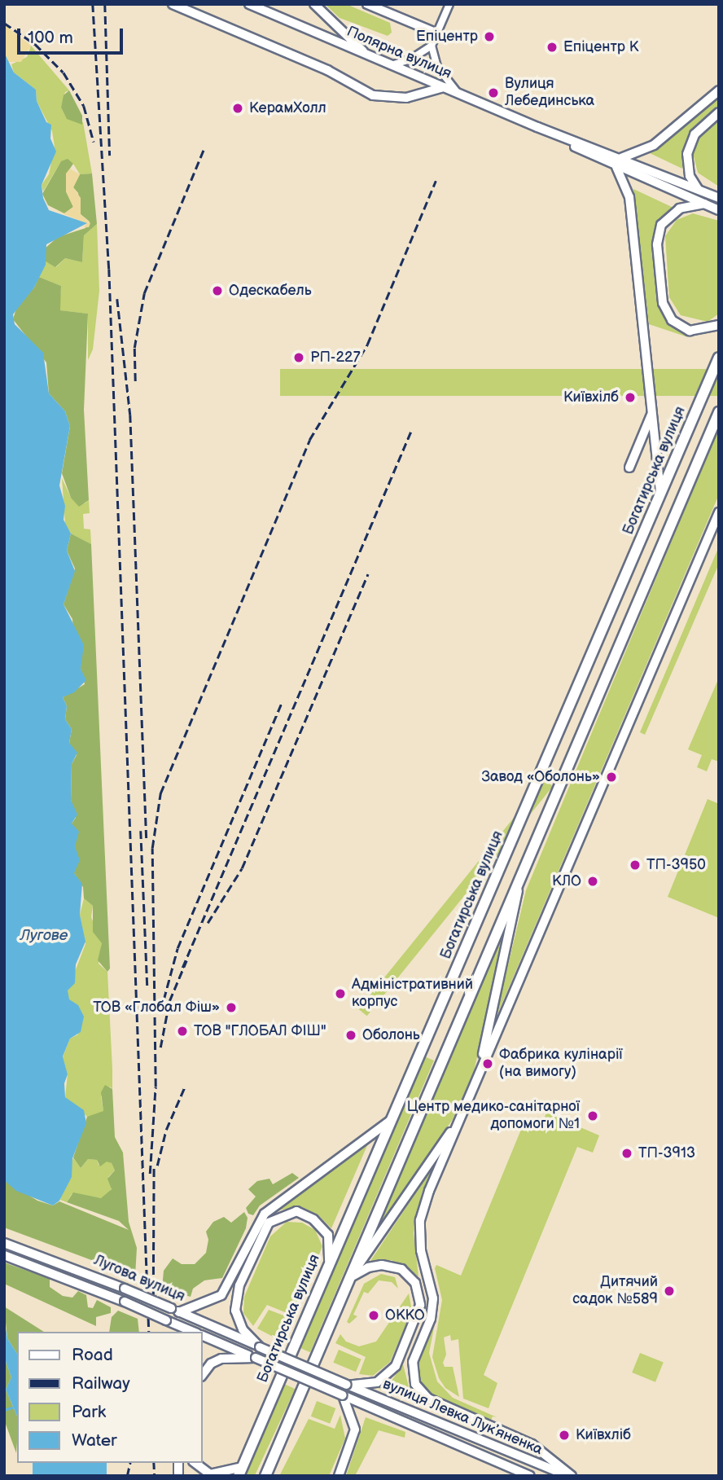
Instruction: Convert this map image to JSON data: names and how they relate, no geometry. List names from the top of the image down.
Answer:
{
  "streets": {
    "main road": [
      "Полярна вулиця",
      "Богатирська вулиця",
      "Лугова вулиця",
      "вулиця Левка Лукʼяненка"
    ]
  },
  "crossings": [
    ["Лугова вулиця", "вулиця Левка Лукʼяненка"]
  ],
  "water": ["Лугове"],
  "places": [
    "Епіцентр",
    "Епіцентр К",
    "Вулиця Лебединська",
    "КерамХолл",
    "Одескабель",
    "РП-227",
    "Київхілб",
    "Завод «Оболонь»",
    "ТП-3950",
    "КЛО",
    "Адміністративний корпус",
    "ТОВ «Глобал Фіш»",
    "ТОВ \"ГЛОБАЛ ФІШ\"",
    "Оболонь",
    "Фабрика кулінарії (на вимогу)",
    "Центр медико-санітарної допомоги №1",
    "ТП-3913",
    "Дитячий садок №589",
    "ОККО",
    "Київхліб"
  ],
  "legend": [
    "Road",
    "Railway",
    "Park",
    "Water"
  ],
  "scale_bar": "100 m"
}
